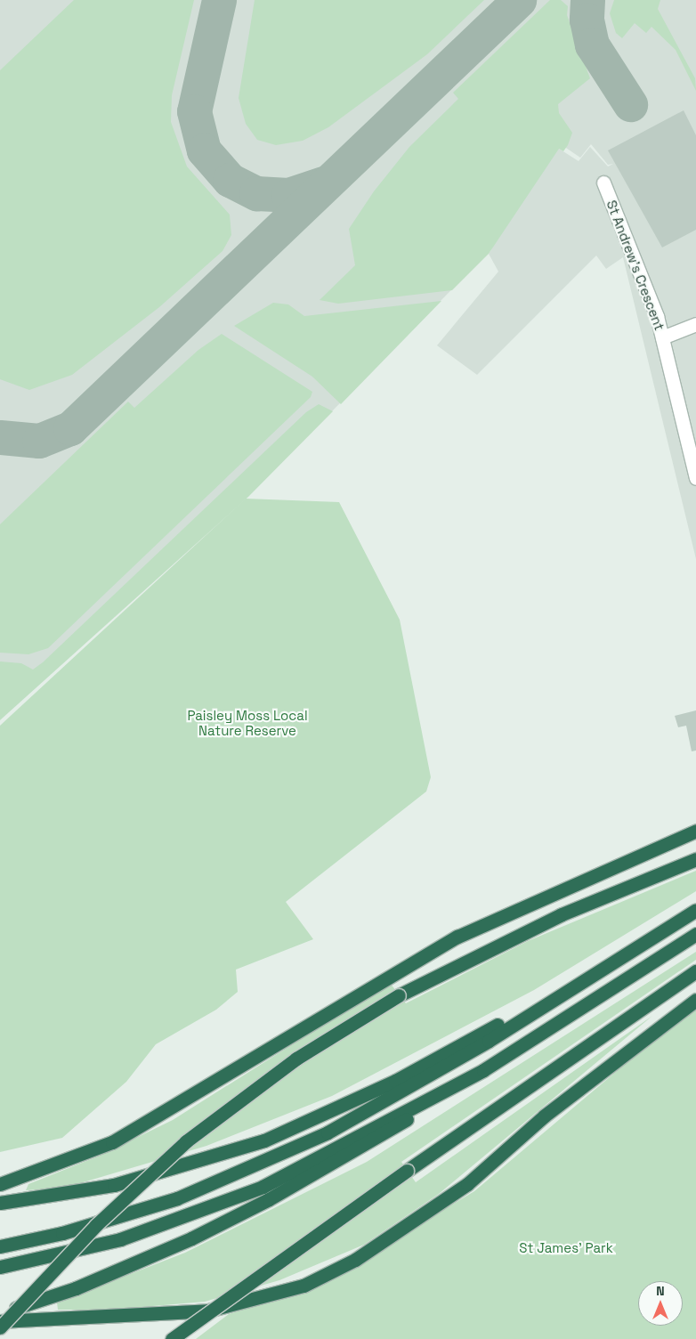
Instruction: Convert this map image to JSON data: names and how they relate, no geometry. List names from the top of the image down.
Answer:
{
  "streets": {
    "street": ["St Andrew's Crescent"]
  },
  "parks": ["Paisley Moss Local Nature Reserve", "St James' Park"],
  "north": "top"
}
